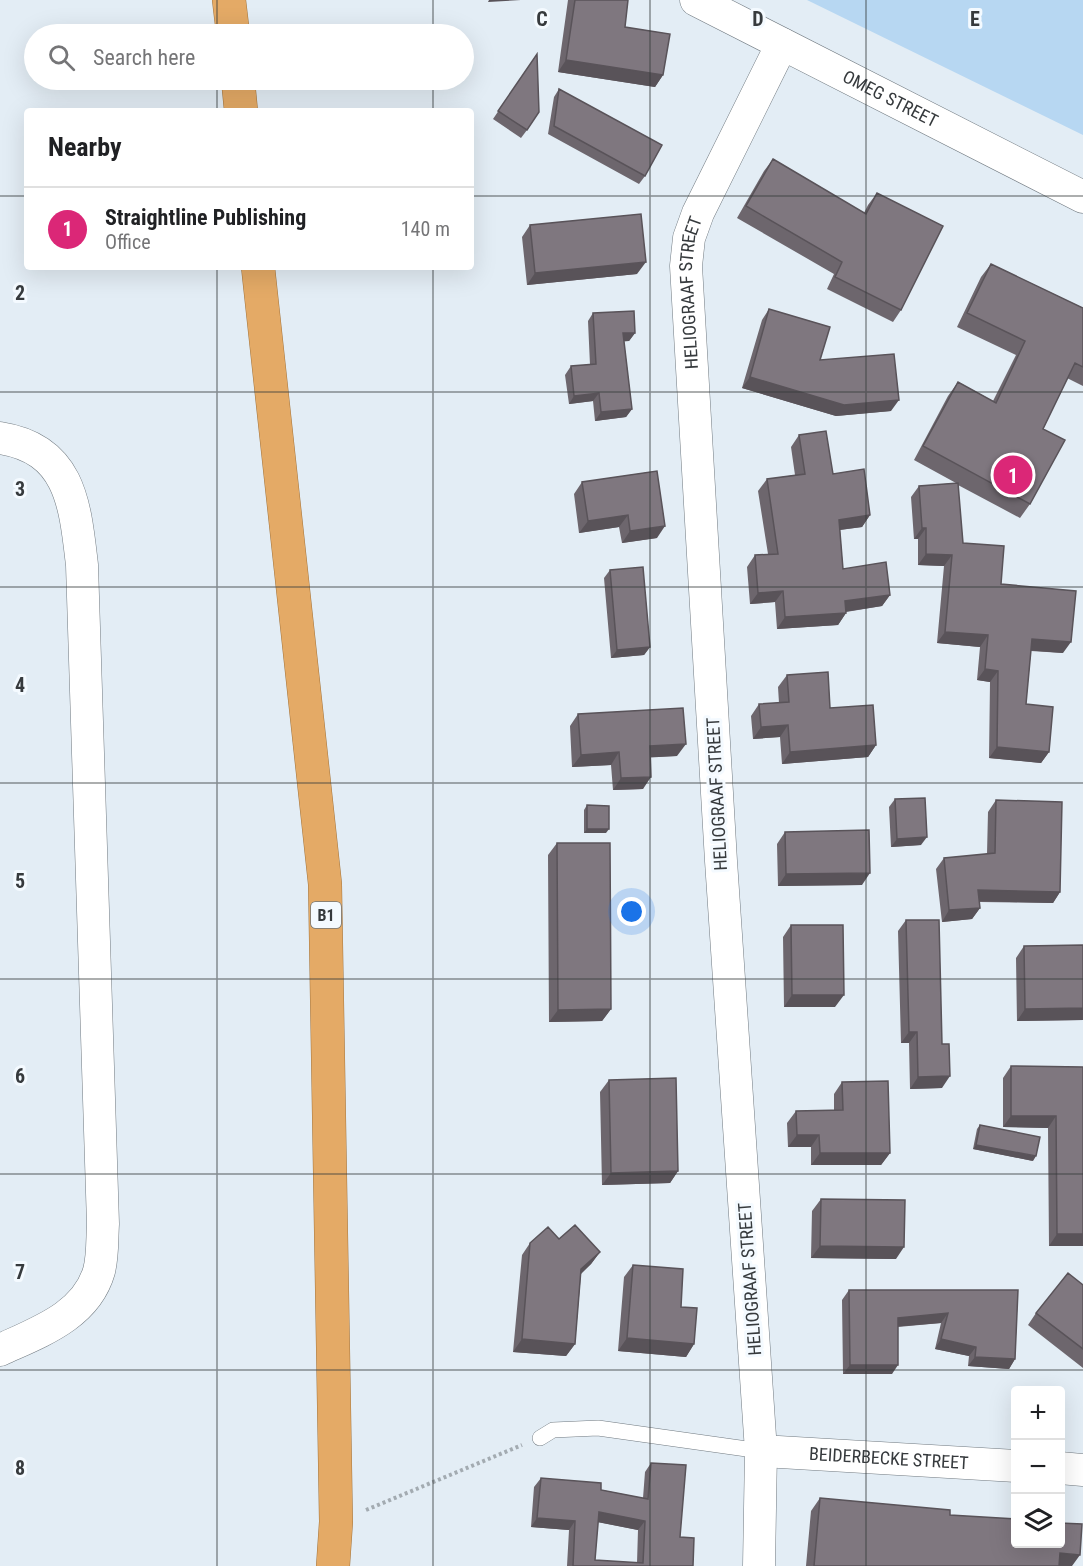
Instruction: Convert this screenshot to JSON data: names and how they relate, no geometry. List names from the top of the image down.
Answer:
{
  "streets": {
    "highway": ["B1"],
    "street": ["OMEG STREET", "HELIOGRAAF STREET", "BEIDERBECKE STREET"]
  },
  "crossings": [
    ["OMEG STREET", "HELIOGRAAF STREET"],
    ["HELIOGRAAF STREET", "BEIDERBECKE STREET"]
  ],
  "page": {
    "search": "Search here",
    "heading": "Nearby",
    "list": [
      {
        "mark": "1",
        "name": "Straightline Publishing",
        "note": "Office",
        "value": "140 m"
      }
    ],
    "pins": "1",
    "map_buttons": ["+", "−"]
  },
  "grid": {
    "columns": ["C", "D", "E"],
    "rows": [
      "2",
      "3",
      "4",
      "5",
      "6",
      "7",
      "8"
    ]
  }
}
